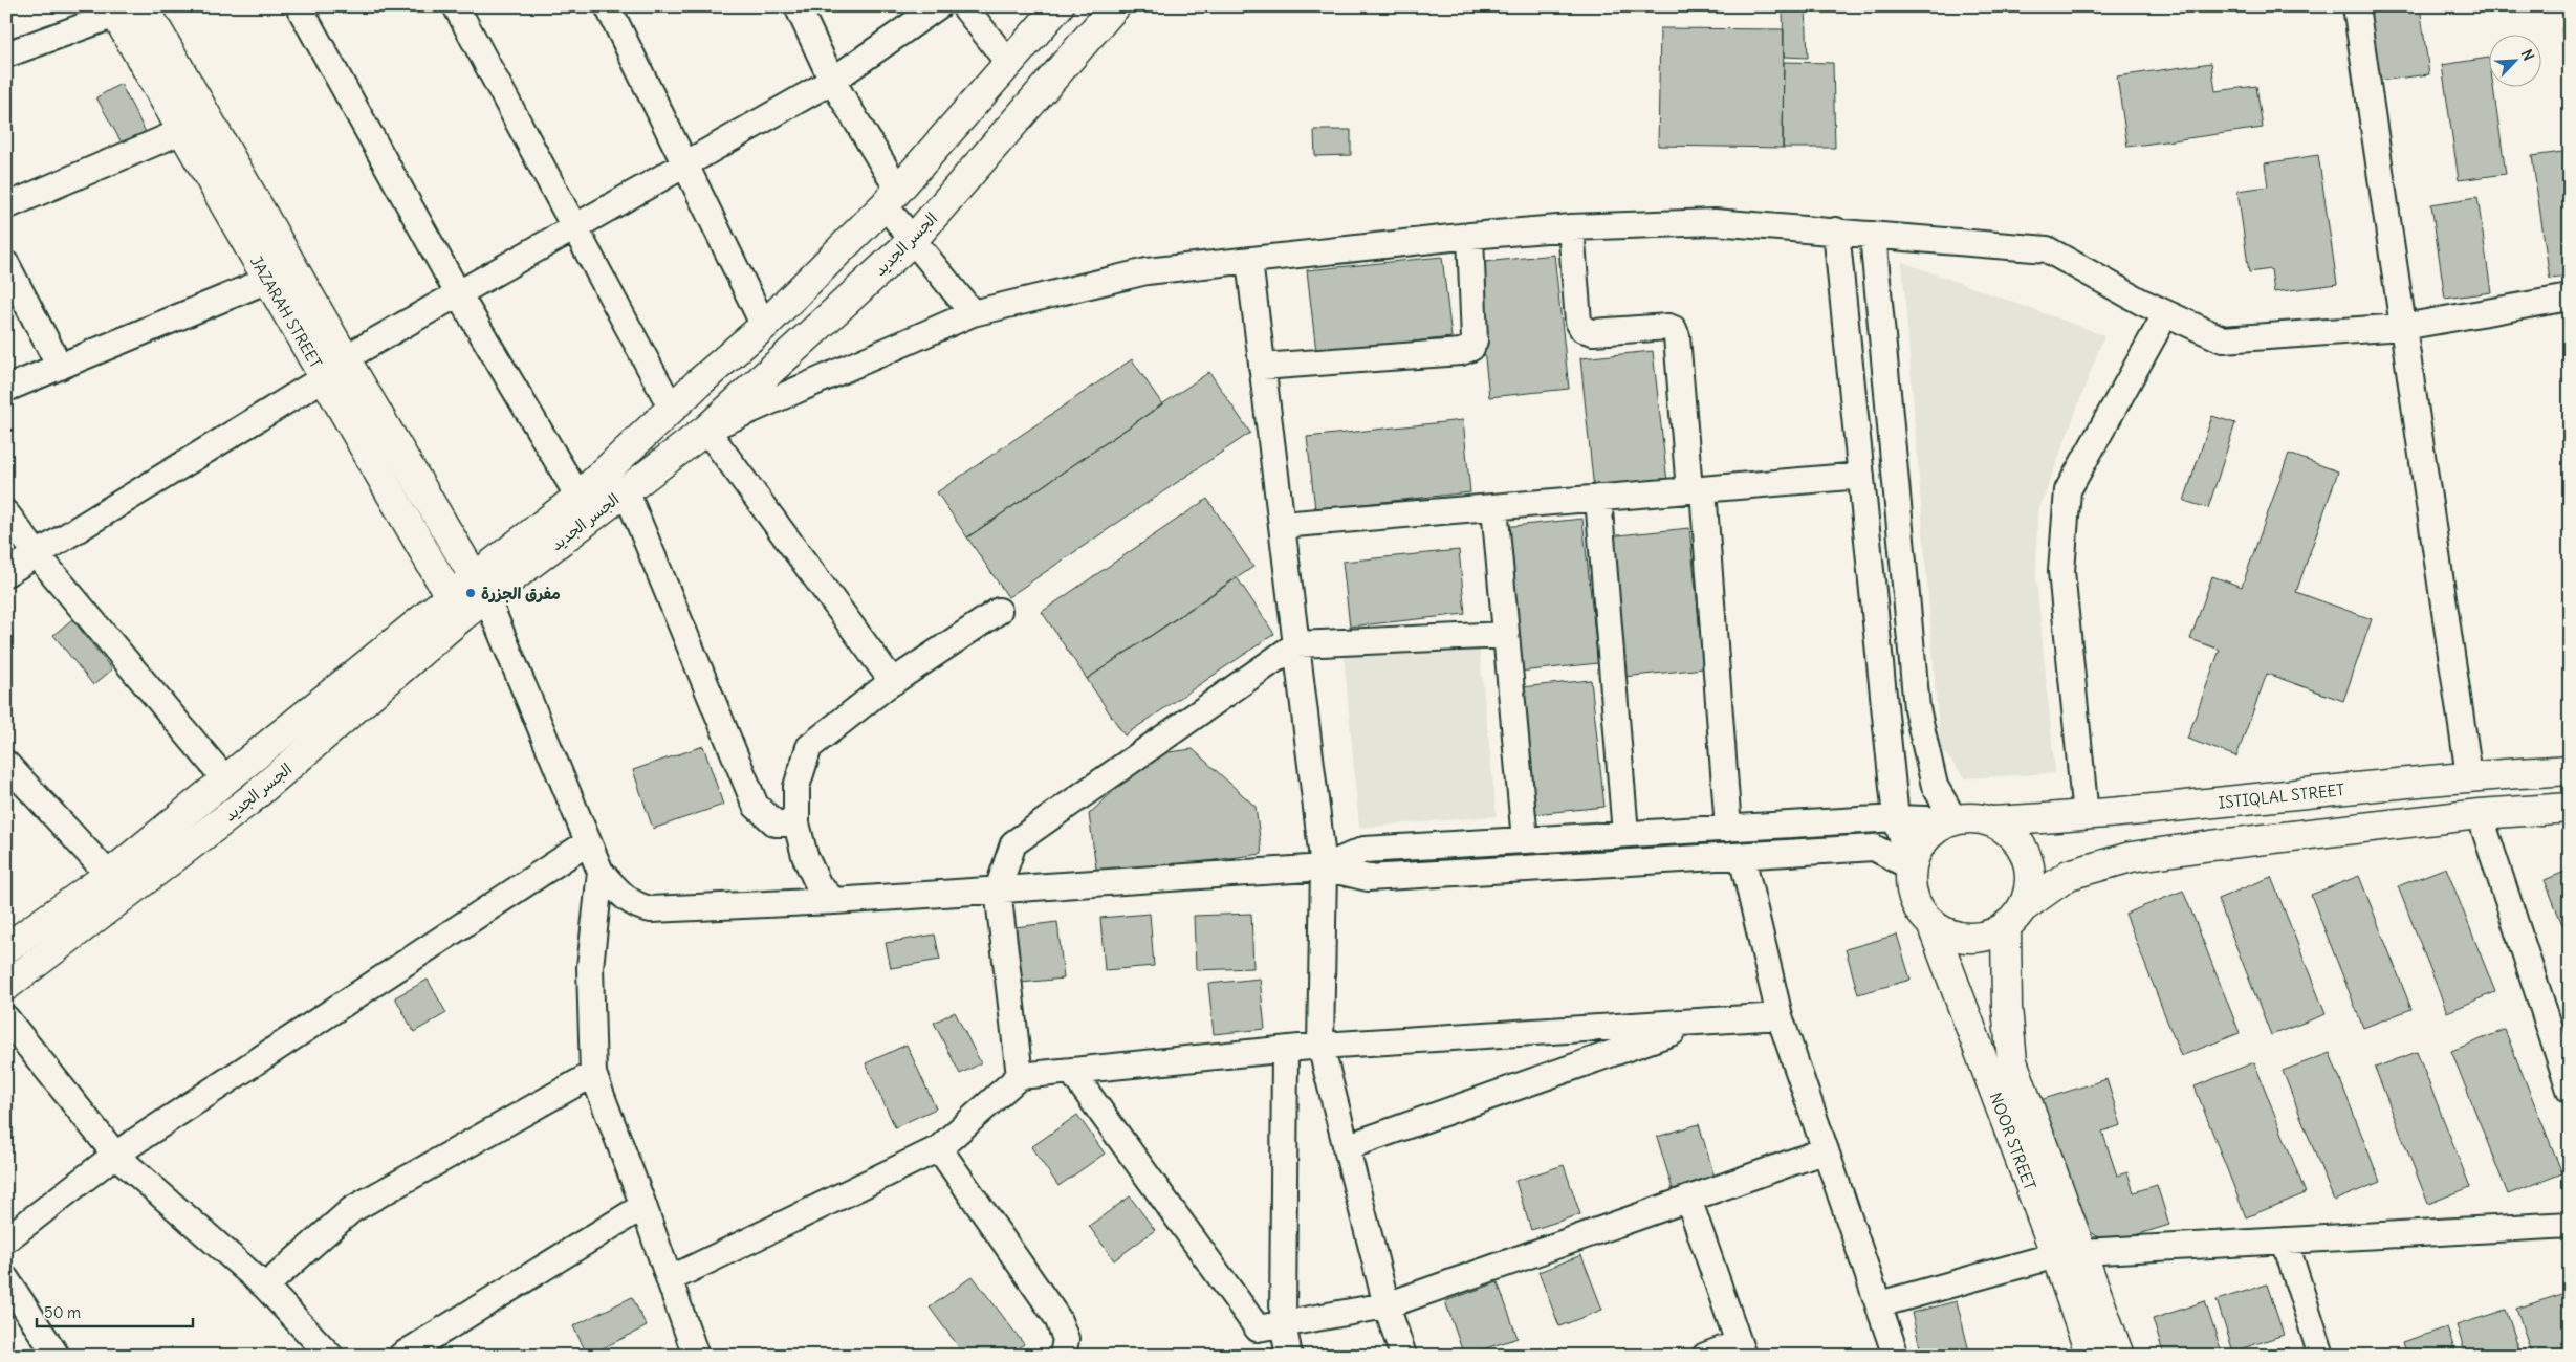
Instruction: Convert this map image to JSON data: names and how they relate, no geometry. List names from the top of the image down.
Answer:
{
  "streets": {
    "main road": [
      "الجسر الجديد",
      "JAZARAH STREET",
      "ISTIQLAL STREET",
      "NOOR STREET"
    ]
  },
  "crossings": [
    ["الجسر الجديد", "JAZARAH STREET"],
    ["ISTIQLAL STREET", "NOOR STREET"]
  ],
  "places": ["مفرق الجزرة"],
  "scale_bar": "50 m",
  "north": "top right"
}
